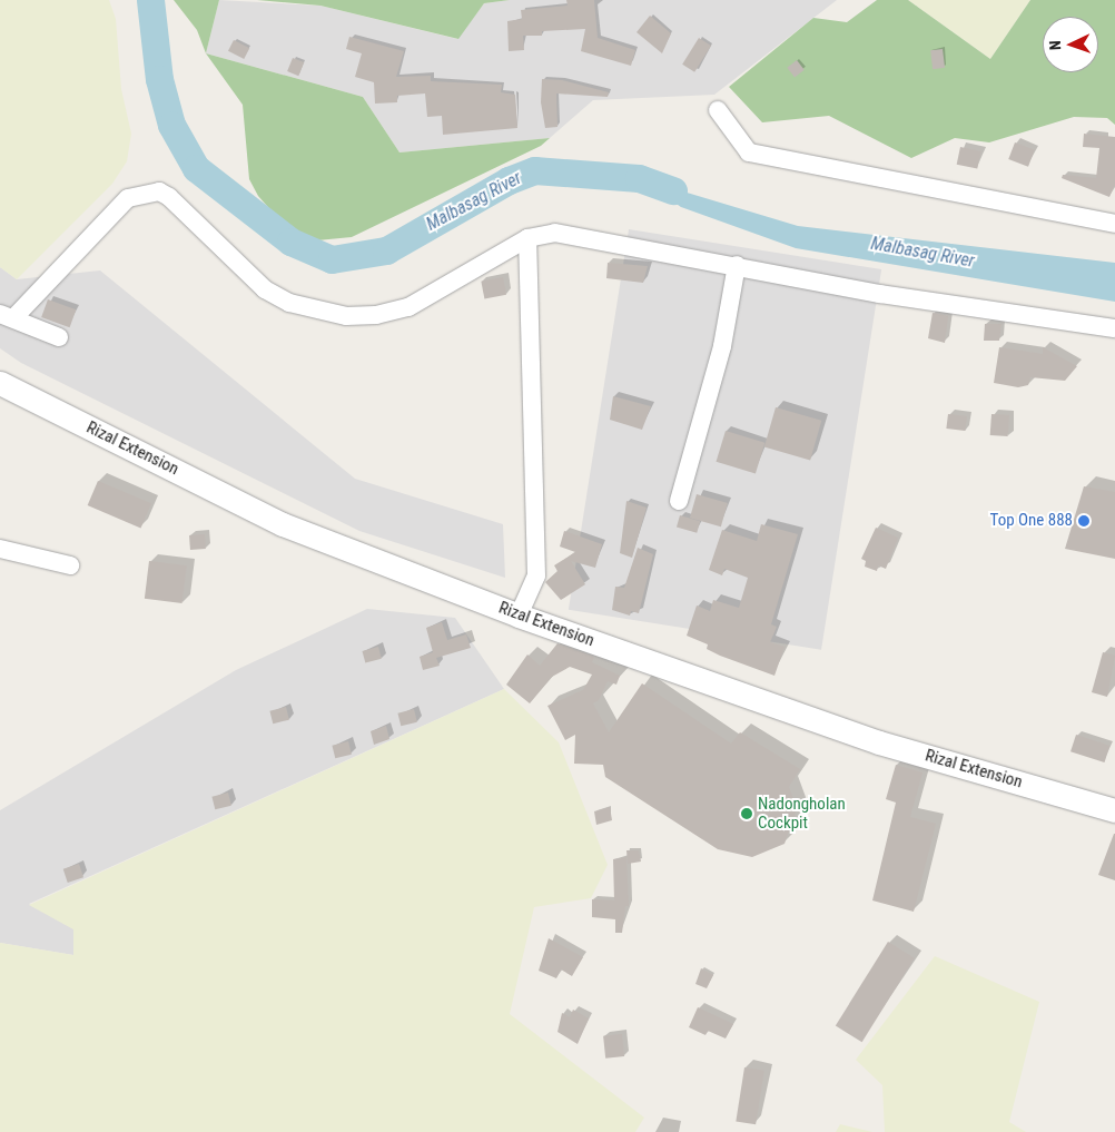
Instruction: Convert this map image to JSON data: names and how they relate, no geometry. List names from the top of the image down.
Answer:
{
  "streets": {
    "street": ["Rizal Extension"]
  },
  "water": ["Malbasag River"],
  "places": ["Top One 888", "Nadongholan Cockpit"],
  "north": "left"
}
